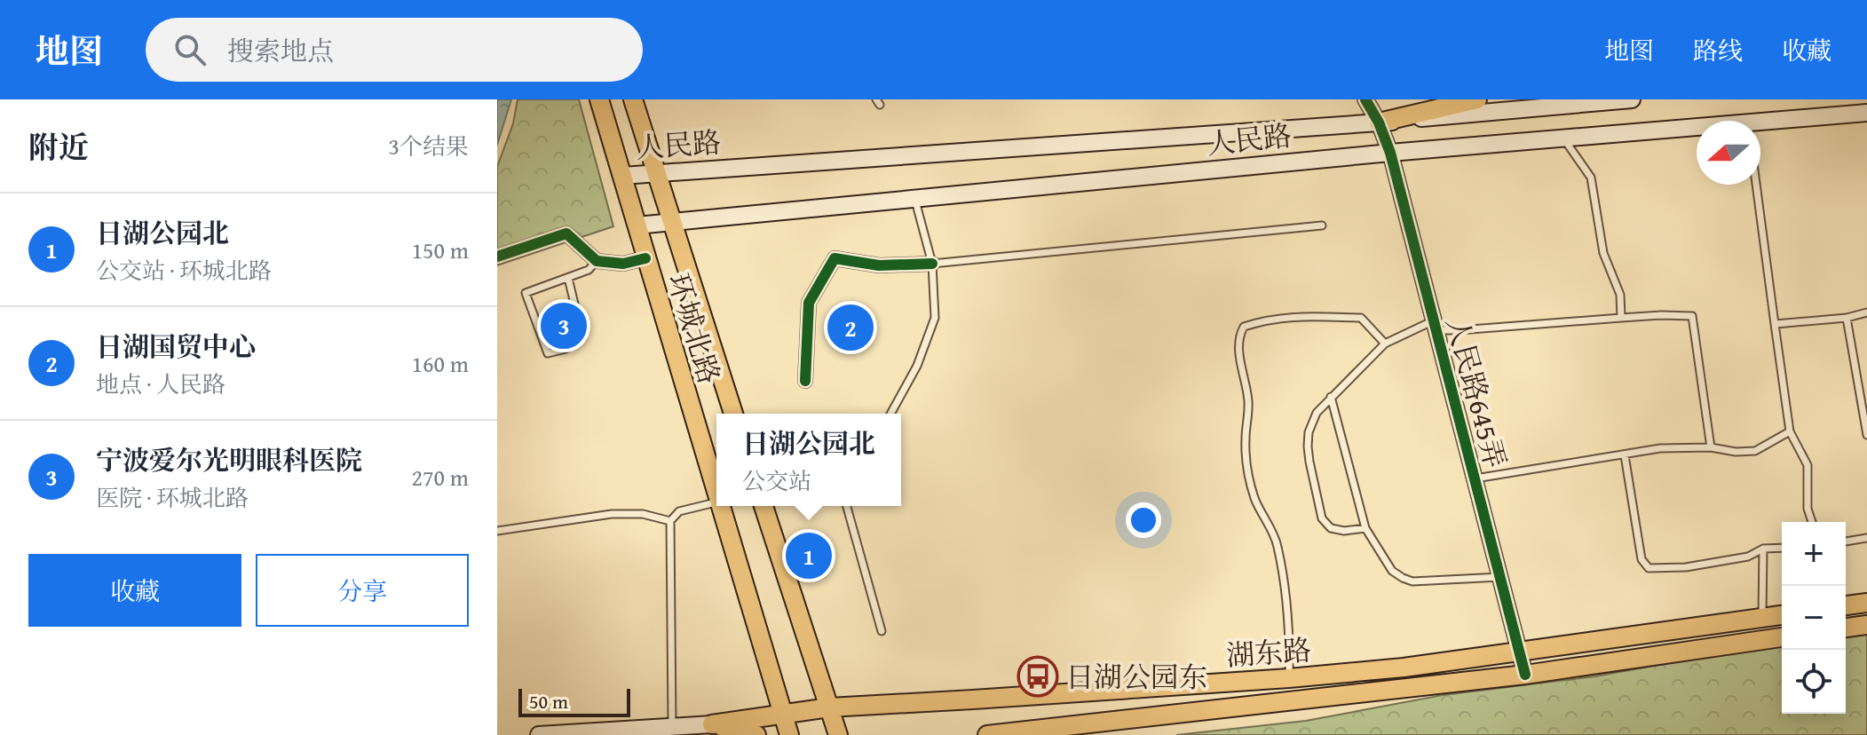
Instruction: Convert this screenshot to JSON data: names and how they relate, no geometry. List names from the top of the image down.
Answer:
{
  "streets": {
    "main road": ["人民路", "环城北路", "湖东路"],
    "street": ["人民路645弄"]
  },
  "crossings": [
    ["人民路", "环城北路"],
    ["人民路", "人民路645弄"],
    ["环城北路", "湖东路"],
    ["人民路645弄", "湖东路"]
  ],
  "places": {
    "bus stop": ["日湖公园东"]
  },
  "scale_bar": "50 m",
  "north": "left",
  "page": {
    "header": "地图",
    "search": "搜索地点",
    "nav": ["地图", "路线", "收藏"],
    "heading": ["附近", "3个结果"],
    "list": [
      {
        "mark": "1",
        "name": "日湖公园北",
        "note": "公交站 · 环城北路",
        "value": "150 m"
      },
      {
        "mark": "2",
        "name": "日湖国贸中心",
        "note": "地点 · 人民路",
        "value": "160 m"
      },
      {
        "mark": "3",
        "name": "宁波爱尔光明眼科医院",
        "note": "医院 · 环城北路",
        "value": "270 m"
      }
    ],
    "pins": ["3", "2", "1"],
    "popup": ["日湖公园北", "公交站"],
    "map_buttons": ["+", "−"],
    "buttons": ["收藏", "分享"],
    "scale": "50 m"
  }
}
